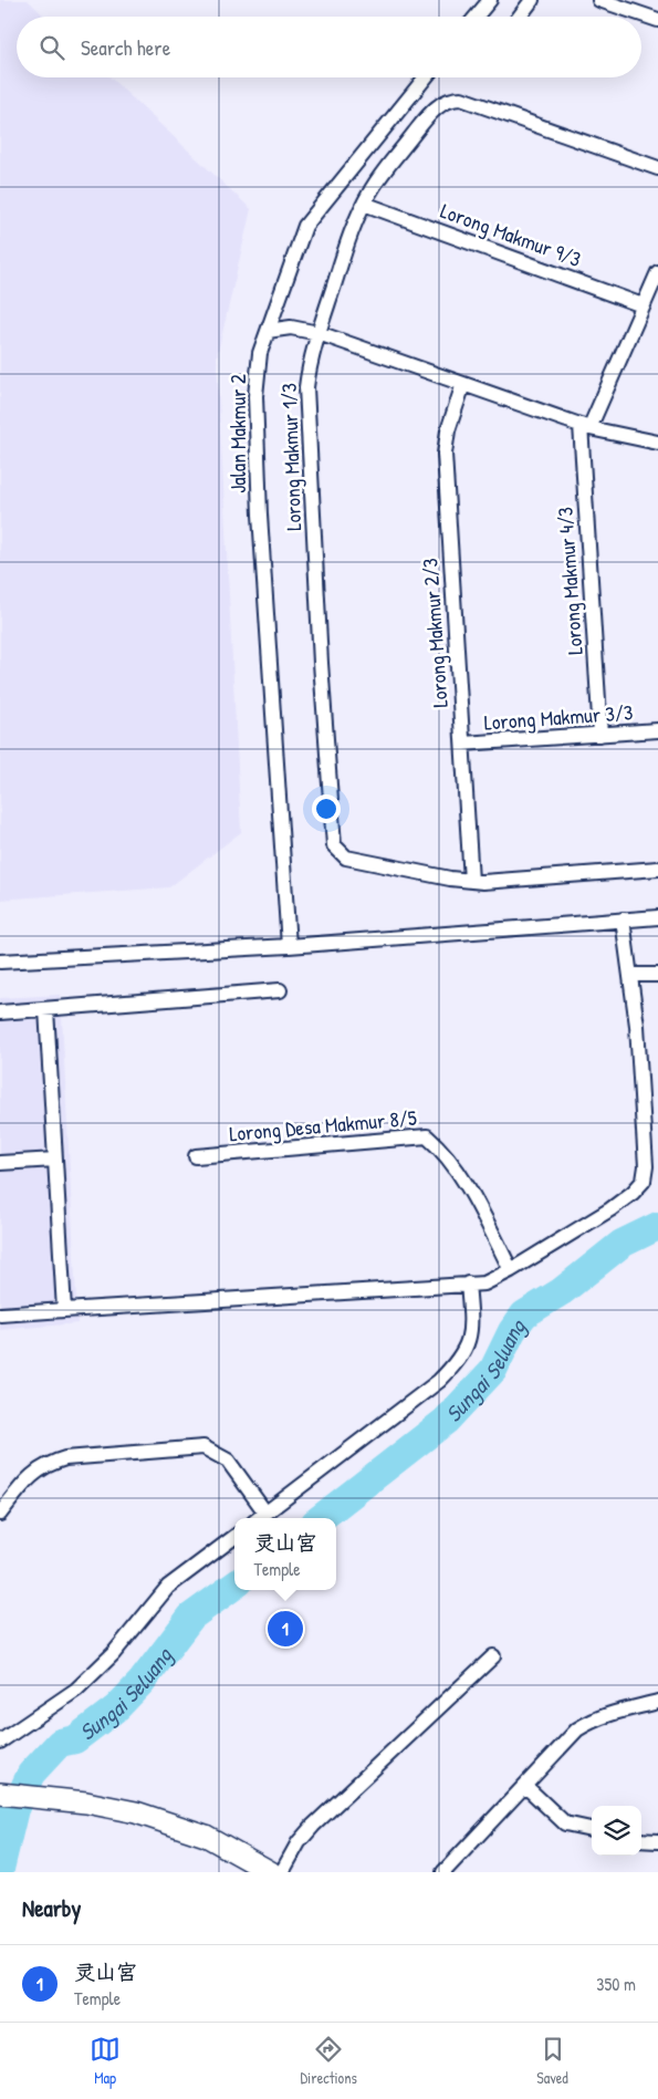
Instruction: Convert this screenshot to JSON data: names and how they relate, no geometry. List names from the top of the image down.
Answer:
{
  "streets": {
    "street": [
      "Lorong Makmur 9/3",
      "Jalan Makmur 2",
      "Lorong Makmur 1/3",
      "Lorong Makmur 4/3",
      "Lorong Makmur 2/3",
      "Lorong Makmur 3/3",
      "Lorong Desa Makmur 8/5"
    ]
  },
  "crossings": [
    ["Lorong Makmur 9/3", "Lorong Makmur 1/3"],
    ["Lorong Makmur 1/3", "Lorong Makmur 2/3"],
    ["Lorong Makmur 4/3", "Lorong Makmur 3/3"],
    ["Lorong Makmur 2/3", "Lorong Makmur 3/3"]
  ],
  "water": ["Sungai Seluang"],
  "page": {
    "search": "Search here",
    "popup": ["灵山宫", "Temple"],
    "pins": "1",
    "heading": "Nearby",
    "list": [
      {
        "mark": "1",
        "name": "灵山宫",
        "note": "Temple",
        "value": "350 m"
      }
    ],
    "nav": ["Map", "Directions", "Saved"]
  }
}
